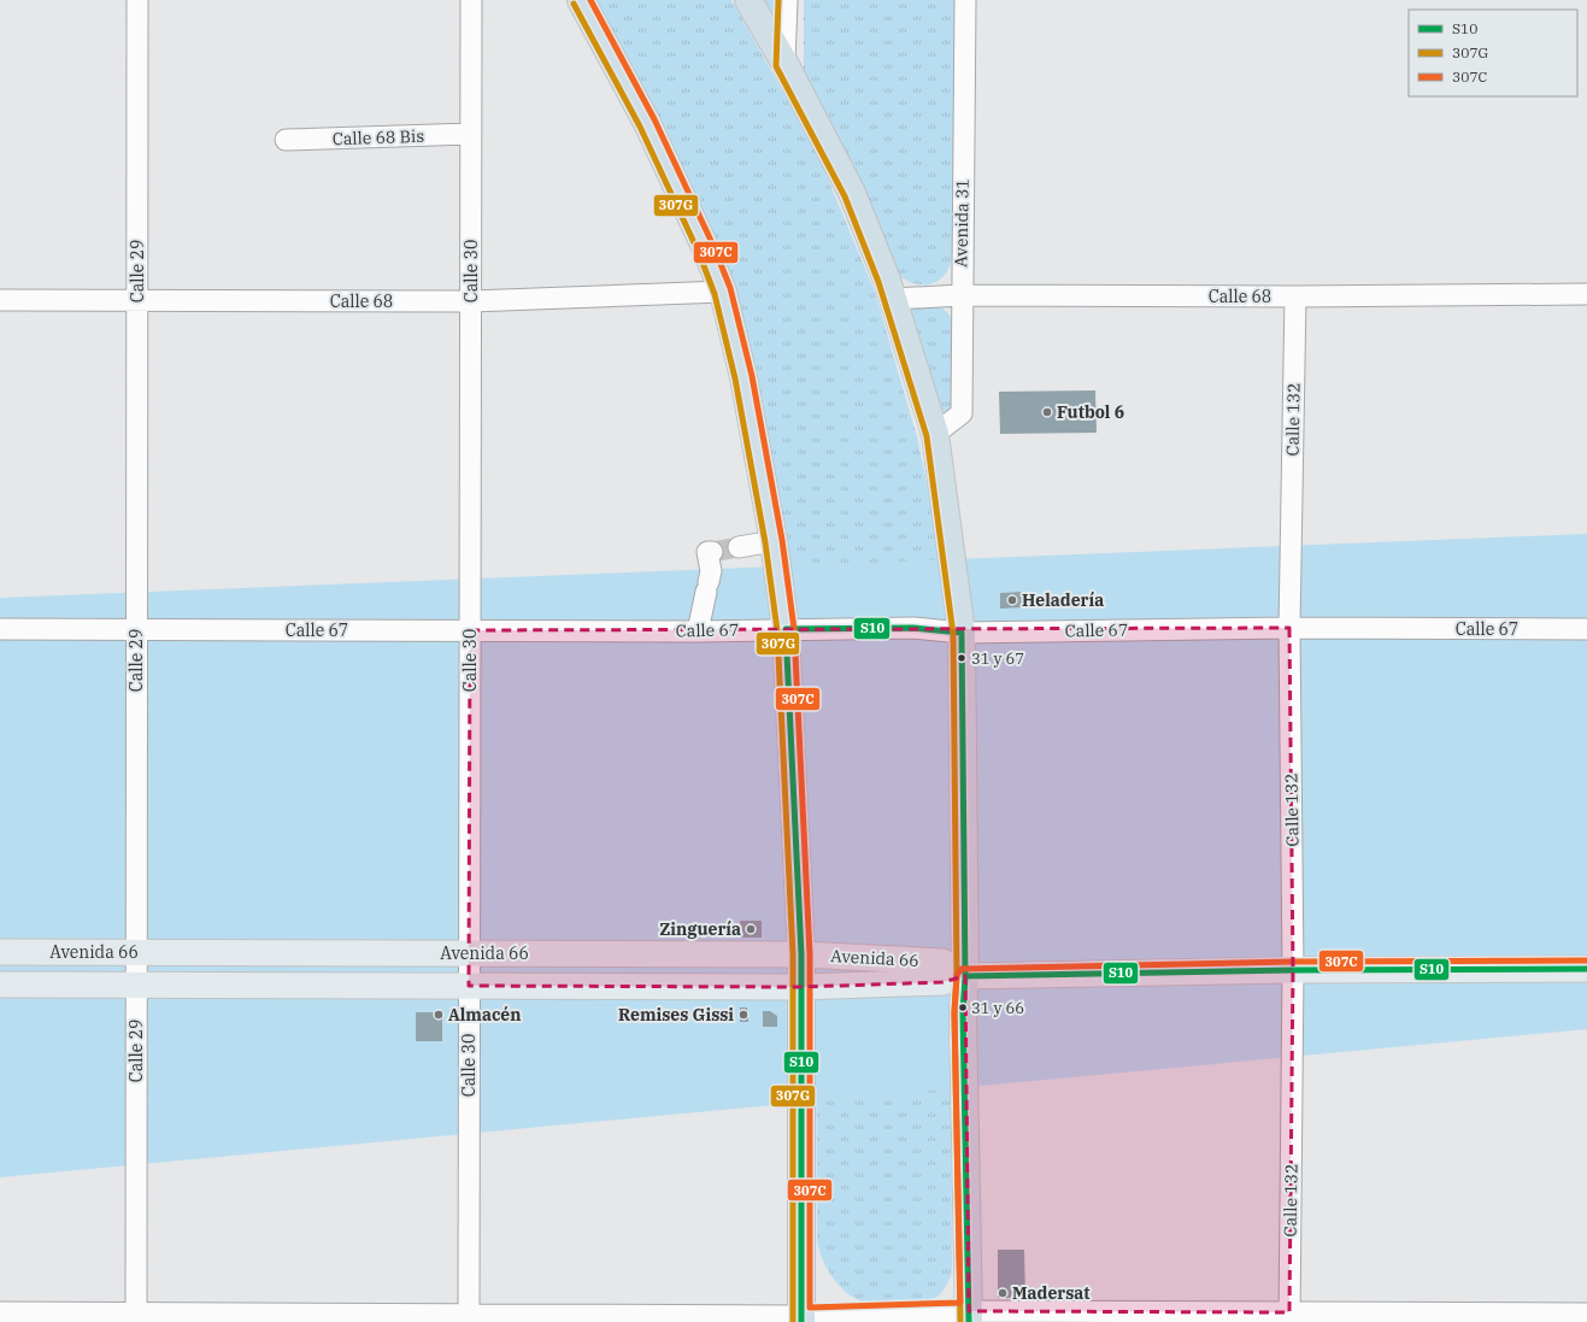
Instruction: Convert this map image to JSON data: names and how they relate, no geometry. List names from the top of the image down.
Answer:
{
  "streets": {
    "main road": ["Avenida 66"],
    "street": [
      "Calle 68 Bis",
      "Avenida 31",
      "Calle 29",
      "Calle 30",
      "Calle 68",
      "Calle 132",
      "Calle 67"
    ]
  },
  "crossings": [
    ["Calle 68 Bis", "Calle 30"],
    ["Avenida 31", "Calle 68"],
    ["Calle 29", "Calle 68"],
    ["Calle 29", "Calle 67"],
    ["Calle 29", "Avenida 66"],
    ["Calle 30", "Calle 68"],
    ["Calle 30", "Calle 67"],
    ["Calle 30", "Avenida 66"],
    ["Calle 68", "Calle 132"],
    ["Calle 132", "Calle 67"],
    ["Calle 132", "Avenida 66"]
  ],
  "places": [
    "Futbol 6",
    "Heladería",
    "31 y 67",
    "Zinguería",
    "31 y 66",
    "Almacén",
    "Remises Gissi",
    "Madersat"
  ],
  "lines": ["transit line 307G", "transit line 307C", "transit line S10"],
  "legend": ["S10", "307G", "307C"]
}
